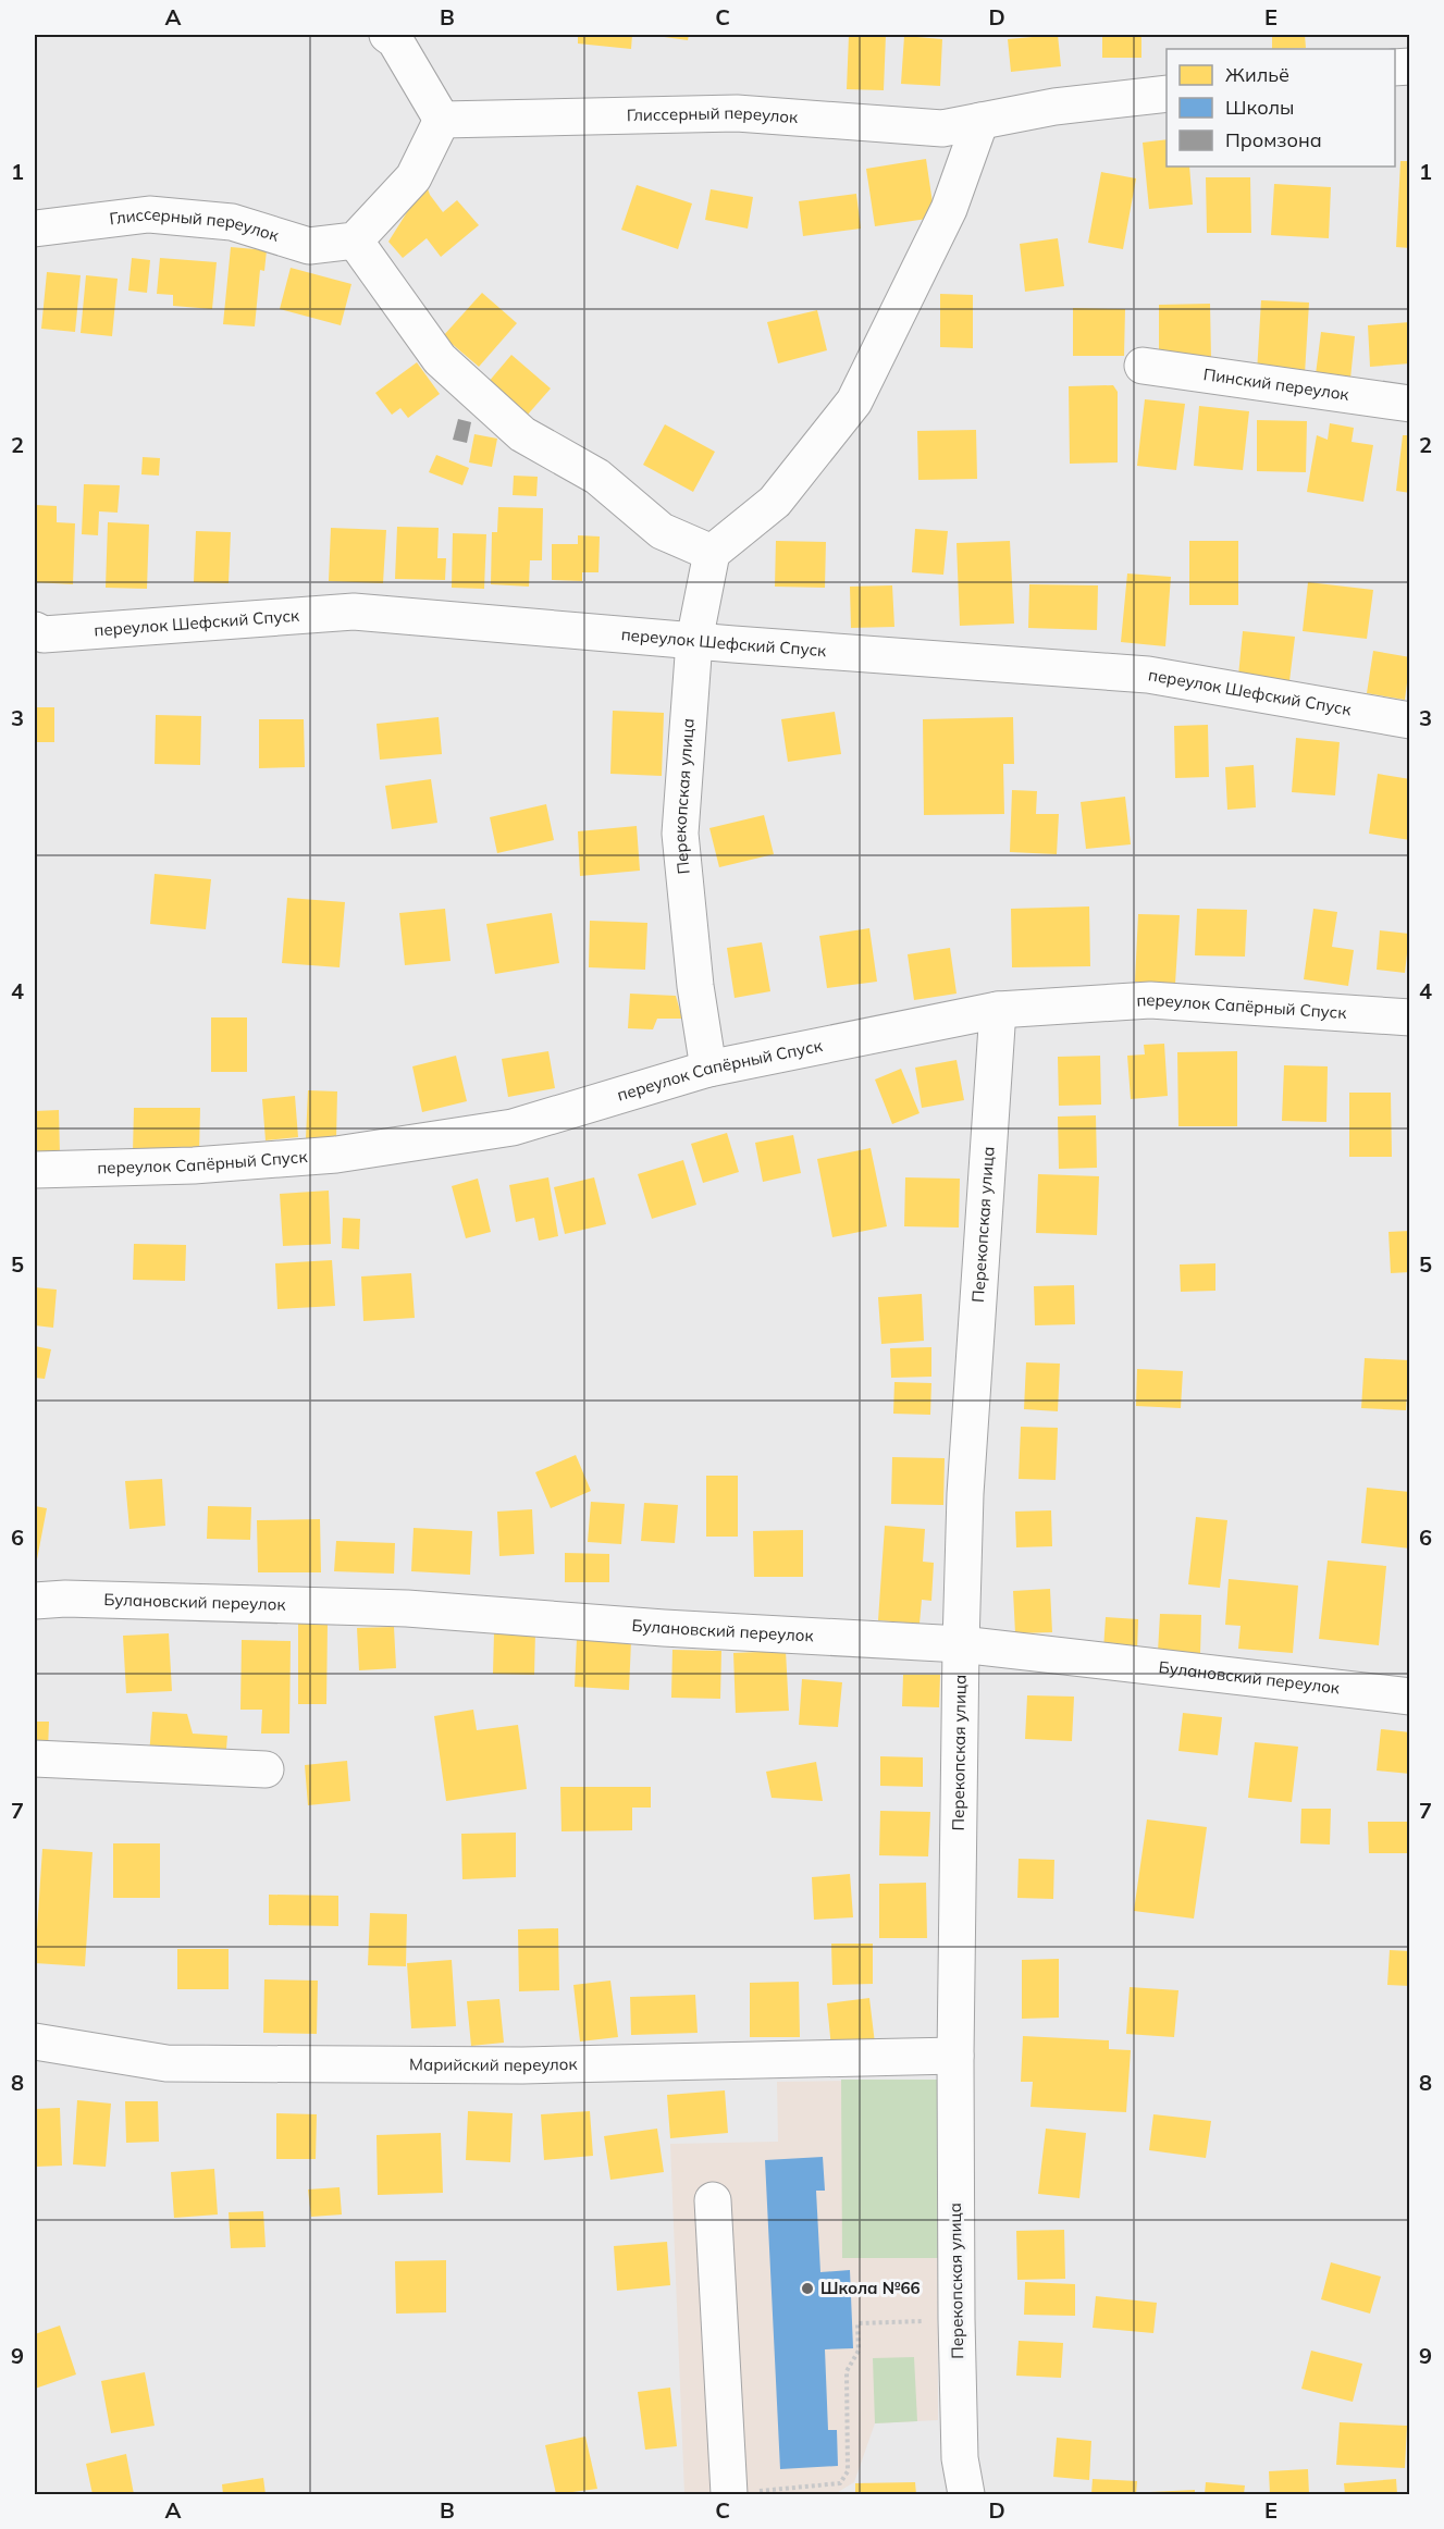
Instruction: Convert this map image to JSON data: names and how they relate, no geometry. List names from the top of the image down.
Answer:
{
  "streets": {
    "street": [
      "Глиссерный переулок",
      "Пинский переулок",
      "переулок Шефский Спуск",
      "Перекопская улица",
      "переулок Сапёрный Спуск",
      "Булановский переулок",
      "Марийский переулок"
    ]
  },
  "crossings": [
    ["переулок Шефский Спуск", "Перекопская улица"],
    ["Перекопская улица", "переулок Сапёрный Спуск"],
    ["Перекопская улица", "Булановский переулок"],
    ["Перекопская улица", "Марийский переулок"]
  ],
  "places": ["Школа №66"],
  "legend": ["Жильё", "Школы", "Промзона"],
  "grid": {
    "columns": [
      "A",
      "B",
      "C",
      "D",
      "E"
    ],
    "rows": [
      "1",
      "2",
      "3",
      "4",
      "5",
      "6",
      "7",
      "8",
      "9"
    ]
  }
}
